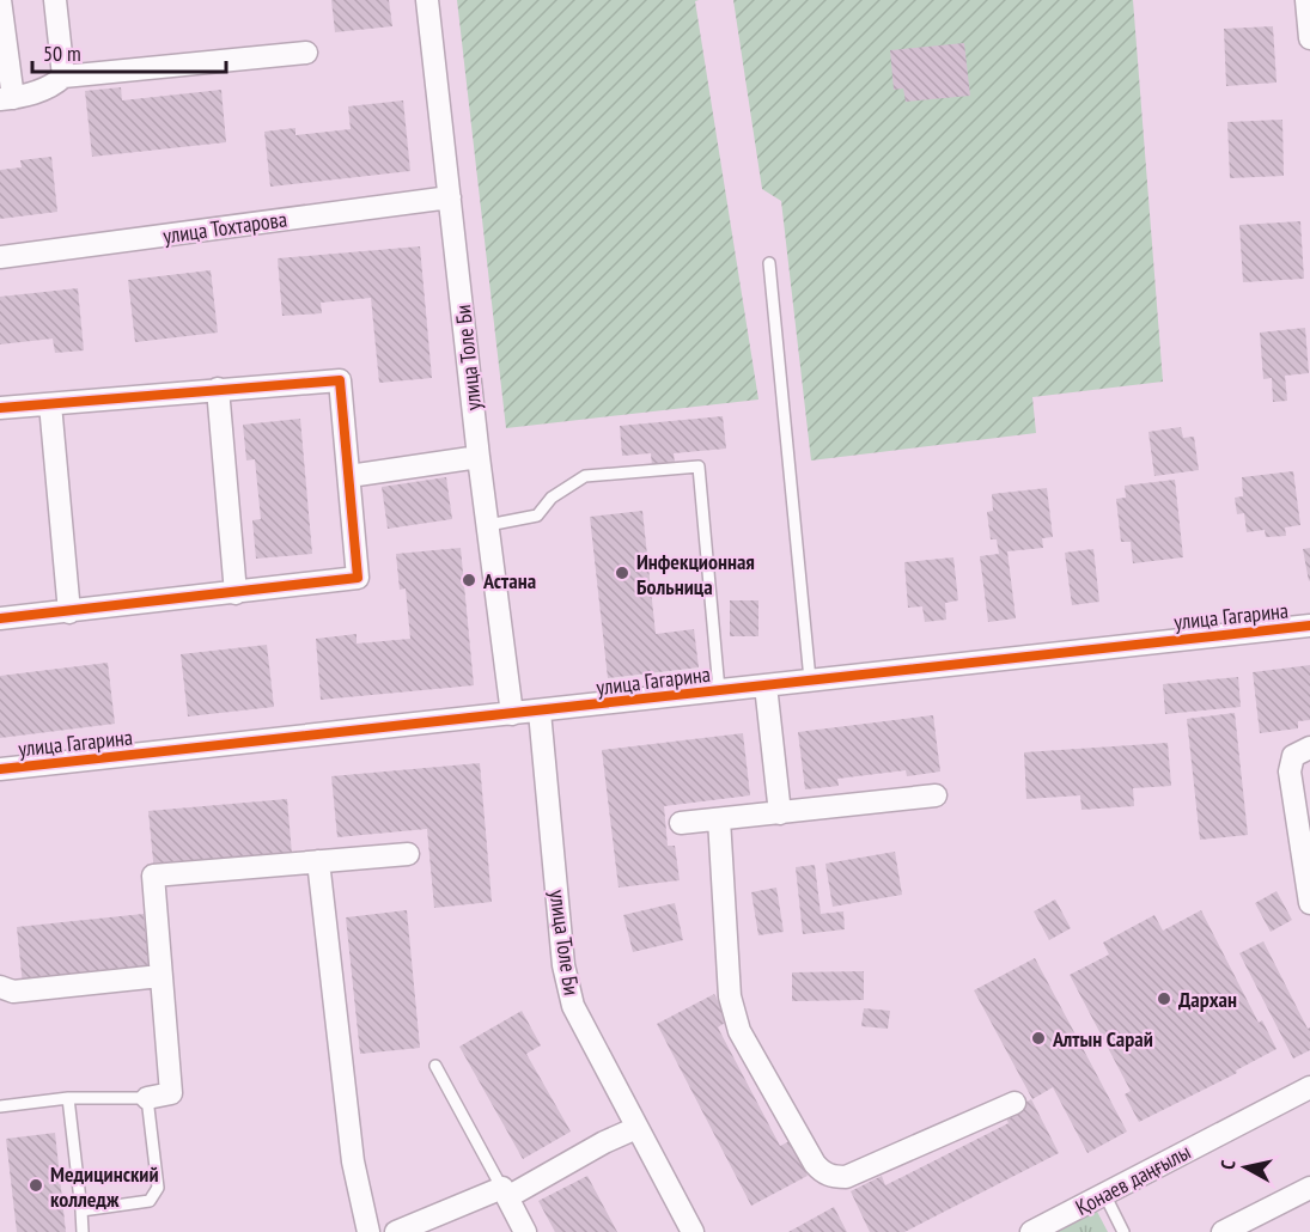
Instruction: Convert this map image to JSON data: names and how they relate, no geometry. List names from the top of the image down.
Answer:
{
  "streets": {
    "street": [
      "улица Тохтарова",
      "улица Толе Би",
      "улица Гагарина",
      "Қонаев даңғылы"
    ]
  },
  "crossings": [
    ["улица Тохтарова", "улица Толе Би"],
    ["улица Толе Би", "улица Гагарина"]
  ],
  "places": [
    "Инфекционная Больница",
    "Астана",
    "Дархан",
    "Алтын Сарай",
    "Медицинский колледж"
  ],
  "scale_bar": "50 m",
  "north": "left"
}
